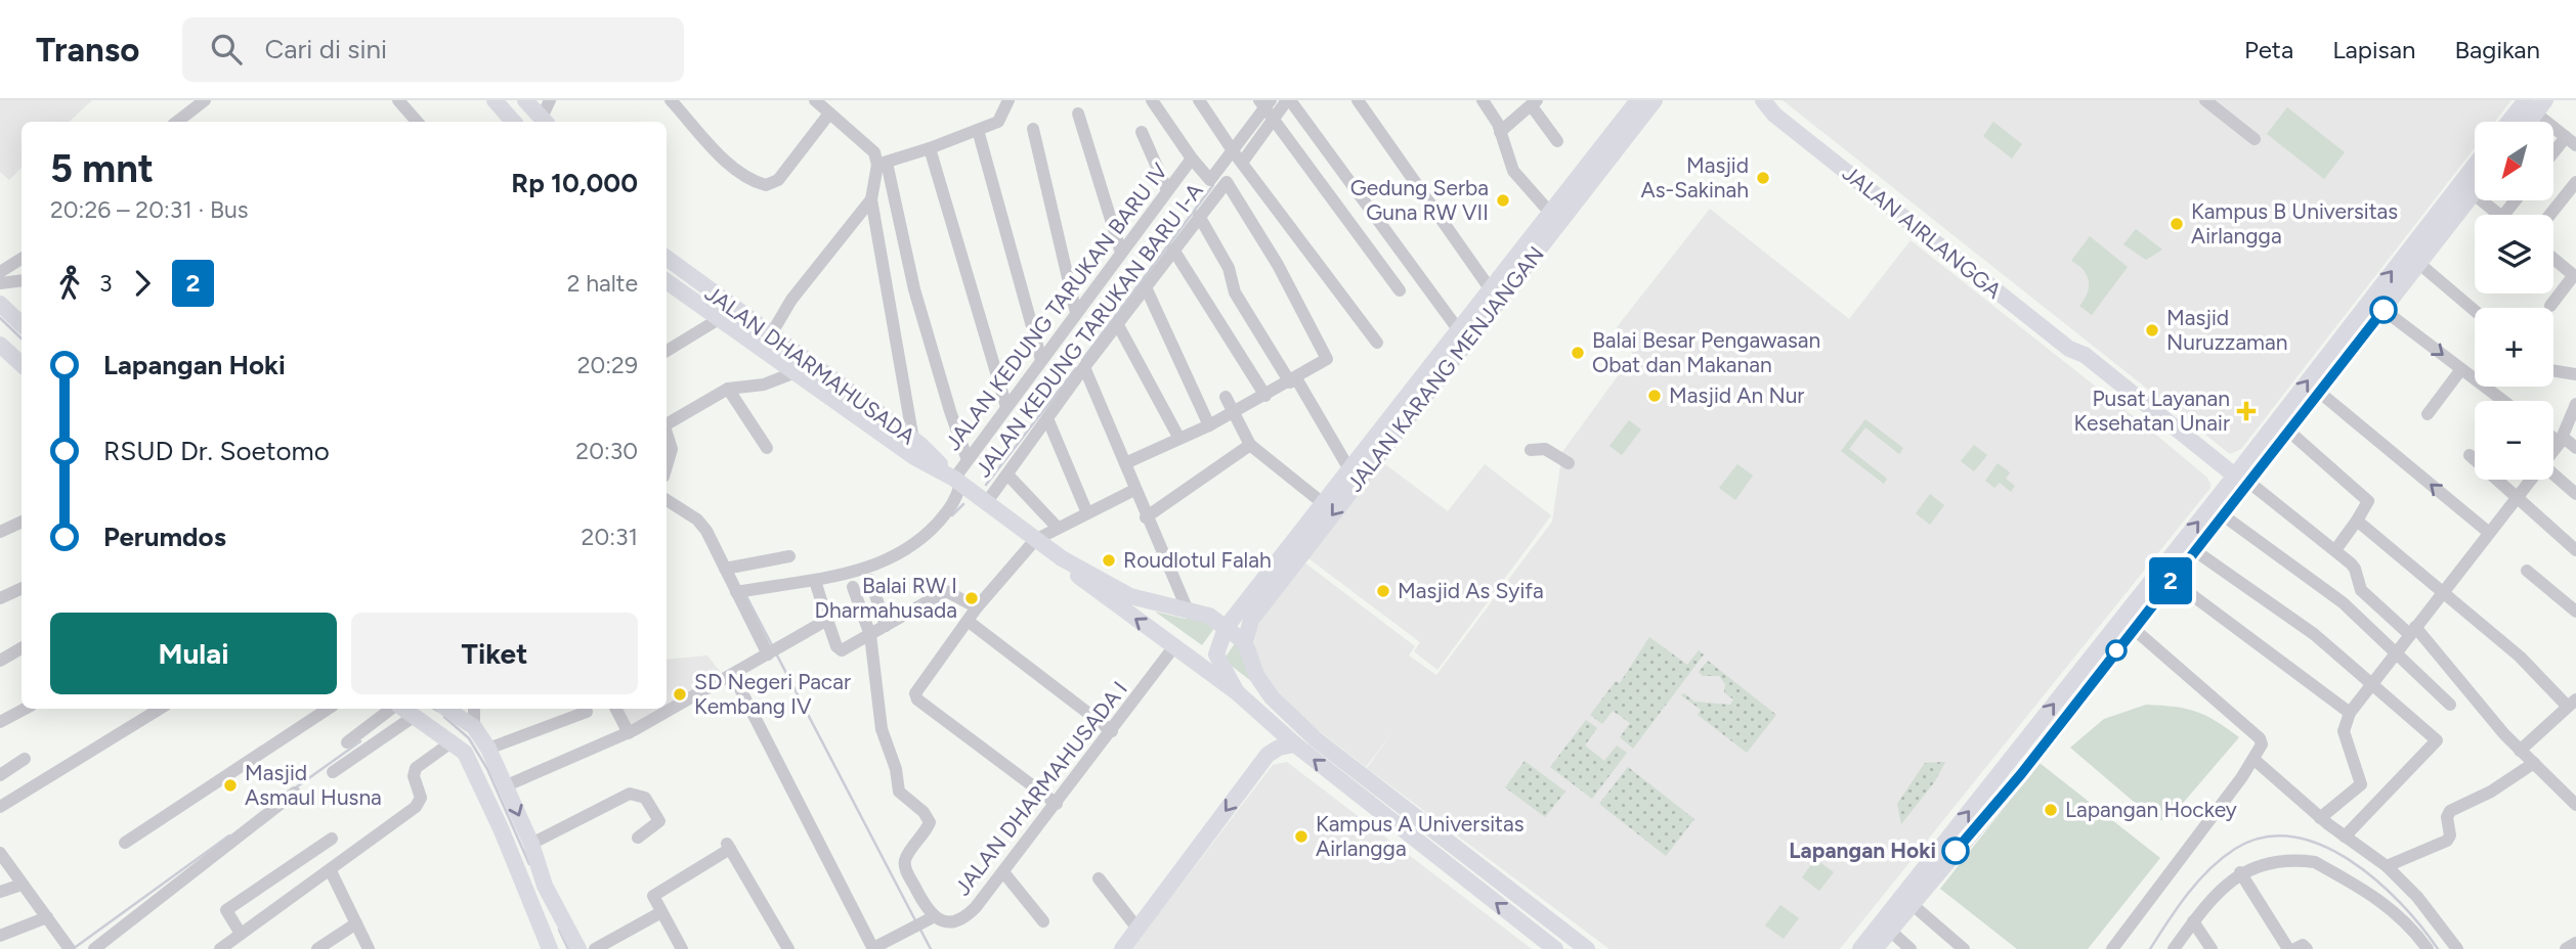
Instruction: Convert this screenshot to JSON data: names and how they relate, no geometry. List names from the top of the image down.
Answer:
{
  "streets": {
    "main road": ["JALAN AIRLANGGA", "JALAN DHARMAHUSADA", "JALAN KARANG MENJANGAN"],
    "street": ["JALAN KEDUNG TARUKAN BARU IV", "JALAN KEDUNG TARUKAN BARU I-A", "JALAN DHARMAHUSADA I"]
  },
  "crossings": [
    ["JALAN KEDUNG TARUKAN BARU IV", "JALAN DHARMAHUSADA"],
    ["JALAN KEDUNG TARUKAN BARU I-A", "JALAN DHARMAHUSADA"],
    ["JALAN DHARMAHUSADA", "JALAN DHARMAHUSADA I"]
  ],
  "places": {
    "other": [
      "Masjid As-Sakinah",
      "Gedung Serba Guna RW VII",
      "Kampus B Universitas Airlangga",
      "Masjid Nuruzzaman",
      "Balai Besar Pengawasan Obat dan Makanan",
      "Masjid An Nur",
      "Roudlotul Falah",
      "Masjid As Syifa",
      "Balai RW I Dharmahusada",
      "SD Negeri Pacar Kembang IV",
      "Masjid Asmaul Husna",
      "Lapangan Hockey",
      "Kampus A Universitas Airlangga",
      "Lapangan Hoki"
    ],
    "health": ["Pusat Layanan Kesehatan Unair"]
  },
  "lines": ["bus line 2"],
  "north": "bottom left",
  "page": {
    "header": "Transo",
    "search": "Cari di sini",
    "nav": ["Peta", "Lapisan", "Bagikan"],
    "on_map": "2",
    "map_buttons": ["+", "−"],
    "heading": ["5 mnt", "20:26 – 20:31 · Bus", "Rp 10,000"],
    "legs": ["3", "2", "2 halte"],
    "list": [
      {
        "name": "Lapangan Hoki",
        "value": "20:29"
      },
      {
        "name": "RSUD Dr. Soetomo",
        "value": "20:30"
      },
      {
        "name": "Perumdos",
        "value": "20:31"
      }
    ],
    "buttons": ["Mulai", "Tiket"]
  }
}
